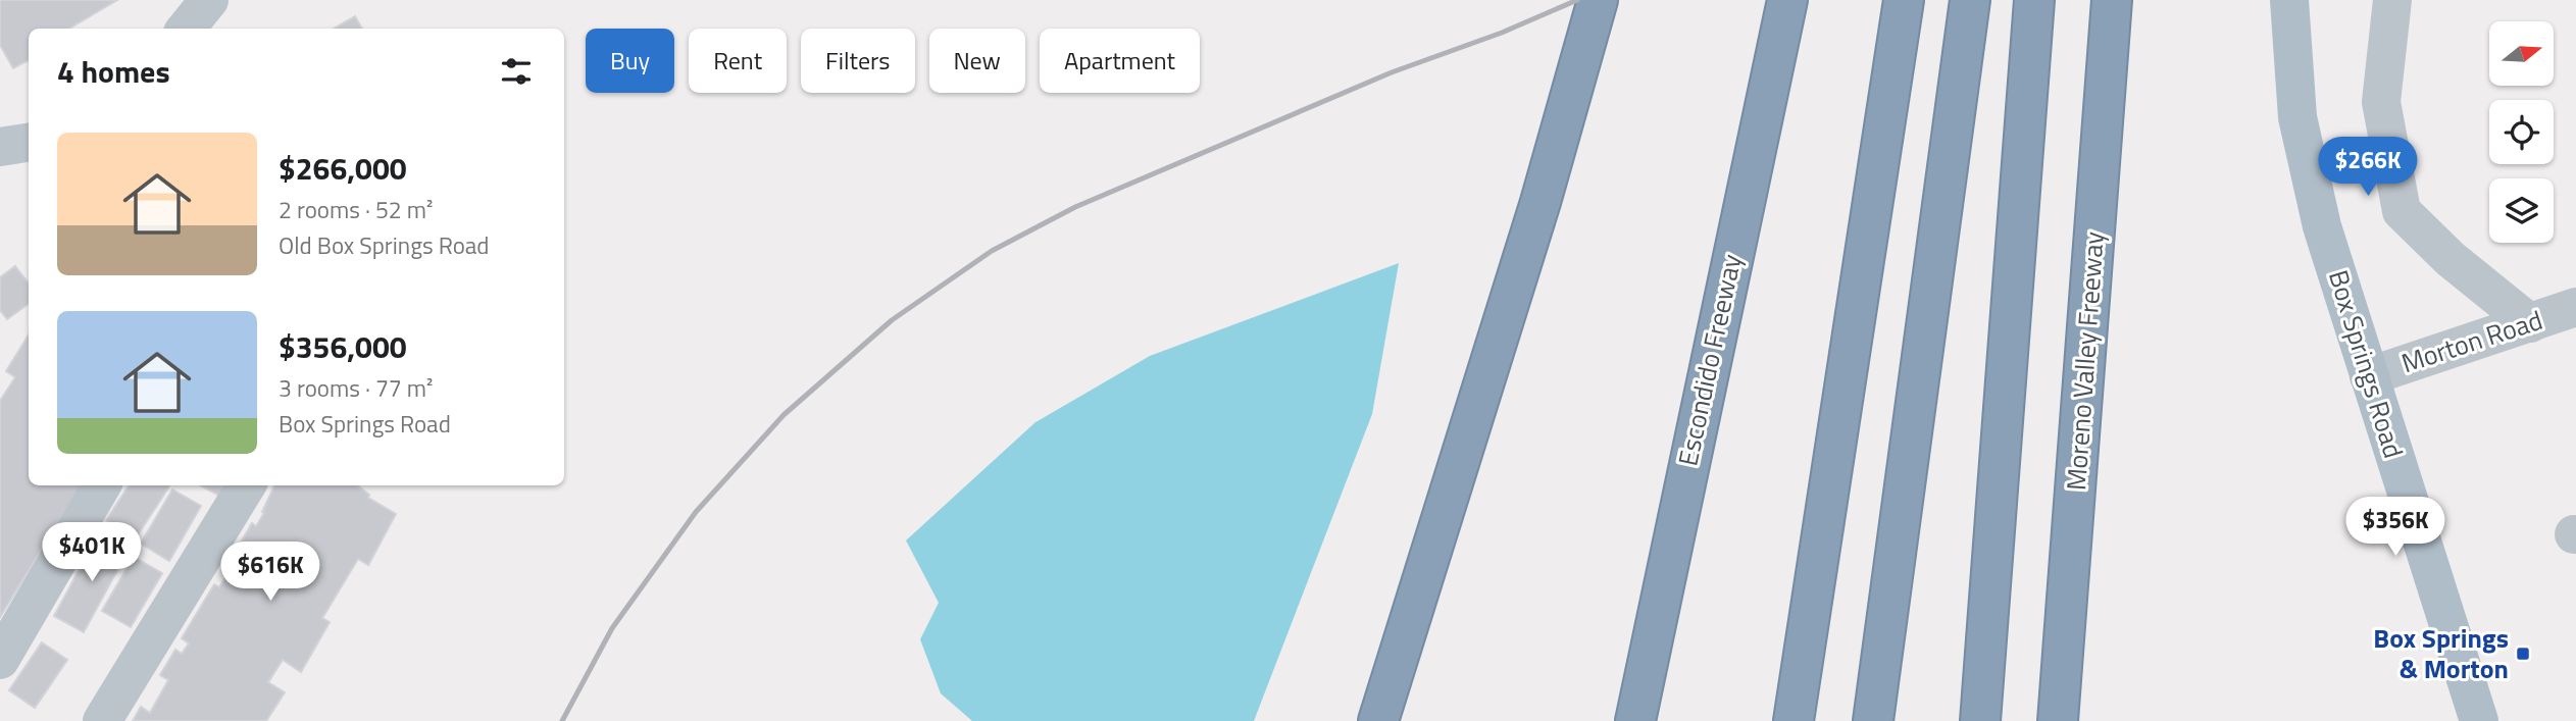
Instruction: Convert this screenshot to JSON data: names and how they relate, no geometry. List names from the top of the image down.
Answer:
{
  "streets": {
    "highway": ["Escondido Freeway", "Moreno Valley Freeway"],
    "main road": ["Box Springs Road"],
    "street": ["Morton Road"]
  },
  "crossings": [
    ["Morton Road", "Box Springs Road"]
  ],
  "places": {
    "transit": ["Box Springs & Morton"]
  },
  "north": "right",
  "page": {
    "chip": [
      "Buy",
      "Rent",
      "Filters",
      "New",
      "Apartment"
    ],
    "heading": "4 homes",
    "list": [
      {
        "name": "$266,000",
        "note": "2 rooms · 52 m² · Old Box Springs Road"
      },
      {
        "name": "$356,000",
        "note": "3 rooms · 77 m² · Box Springs Road"
      }
    ],
    "price": [
      "$266K",
      "$356K",
      "$401K",
      "$616K"
    ]
  }
}
